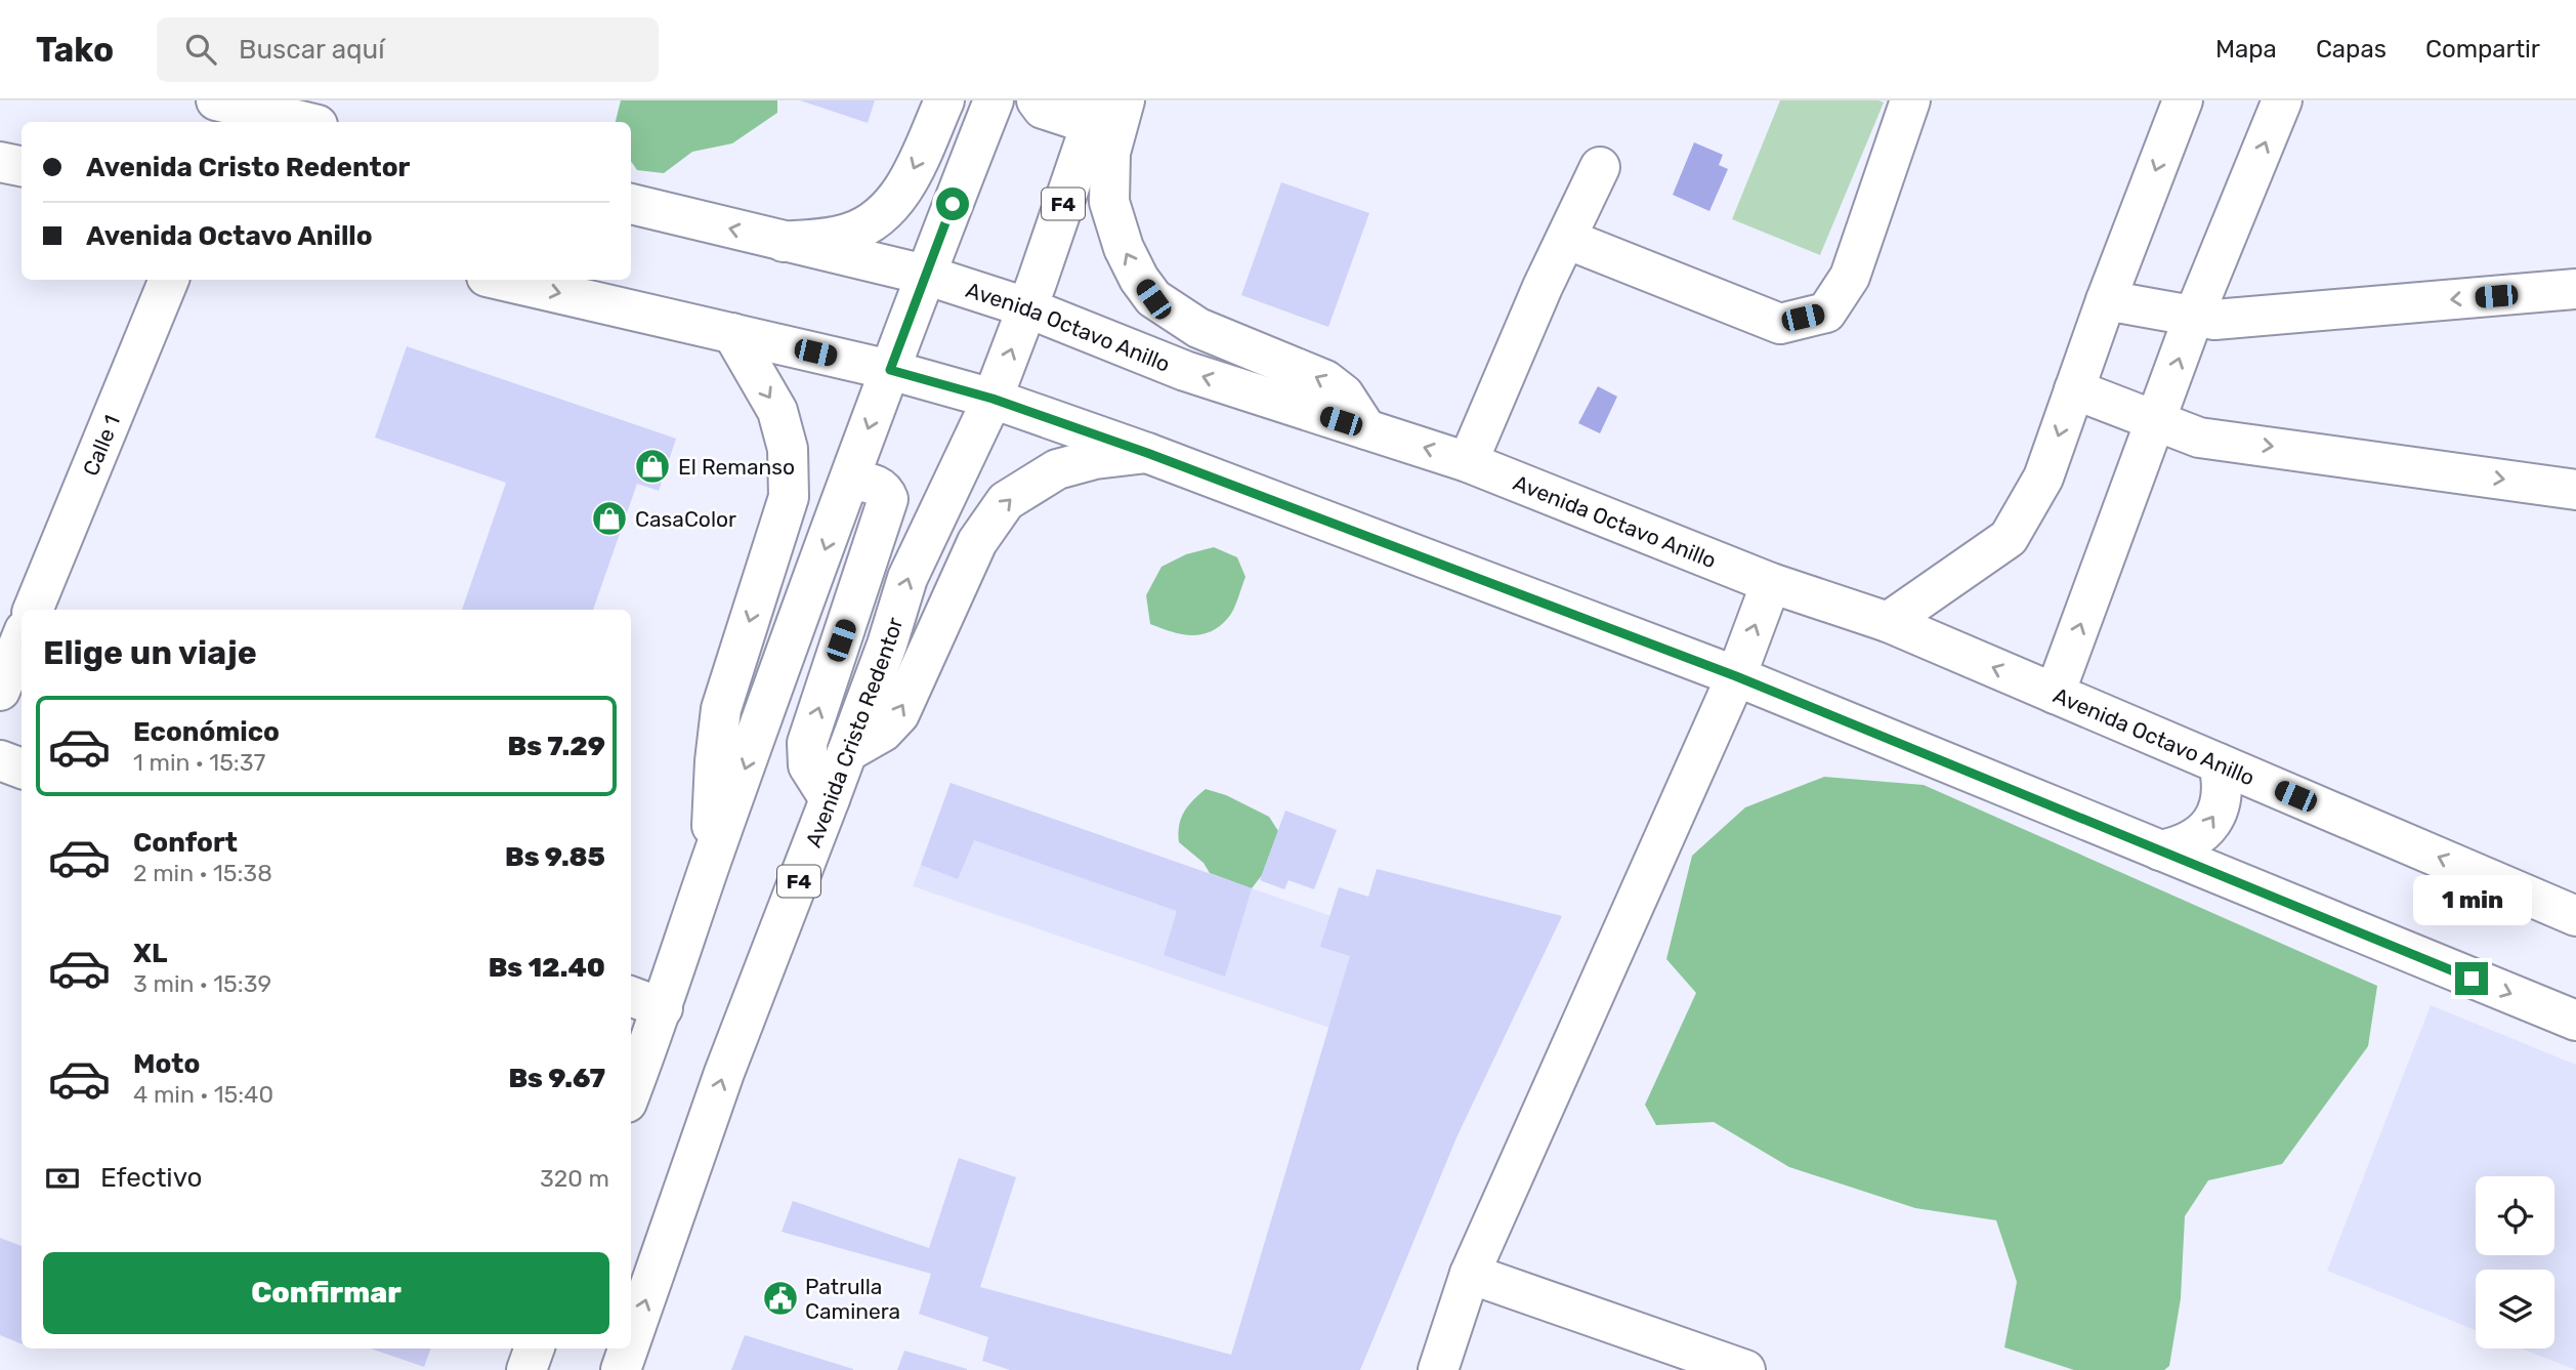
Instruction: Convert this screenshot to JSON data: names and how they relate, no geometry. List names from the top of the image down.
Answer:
{
  "streets": {
    "main road": [
      "F4",
      "Avenida Octavo Anillo",
      "Calle 1",
      "Avenida Cristo Redentor"
    ]
  },
  "crossings": [
    ["Avenida Octavo Anillo", "Avenida Cristo Redentor"]
  ],
  "places": {
    "shop": ["El Remanso", "CasaColor"],
    "public building": ["Patrulla Caminera"]
  },
  "page": {
    "header": "Tako",
    "search": "Buscar aquí",
    "nav": ["Mapa", "Capas", "Compartir"],
    "banner": ["Avenida Cristo Redentor", "Avenida Octavo Anillo"],
    "heading": "Elige un viaje",
    "list": [
      {
        "name": "Económico",
        "note": "1 min · 15:37",
        "value": "Bs 7.29"
      },
      {
        "name": "Confort",
        "note": "2 min · 15:38",
        "value": "Bs 9.85"
      },
      {
        "name": "XL",
        "note": "3 min · 15:39",
        "value": "Bs 12.40"
      },
      {
        "name": "Moto",
        "note": "4 min · 15:40",
        "value": "Bs 9.67"
      }
    ],
    "bubble": "1 min",
    "pay": ["Efectivo", "320 m"],
    "buttons": "Confirmar"
  }
}
